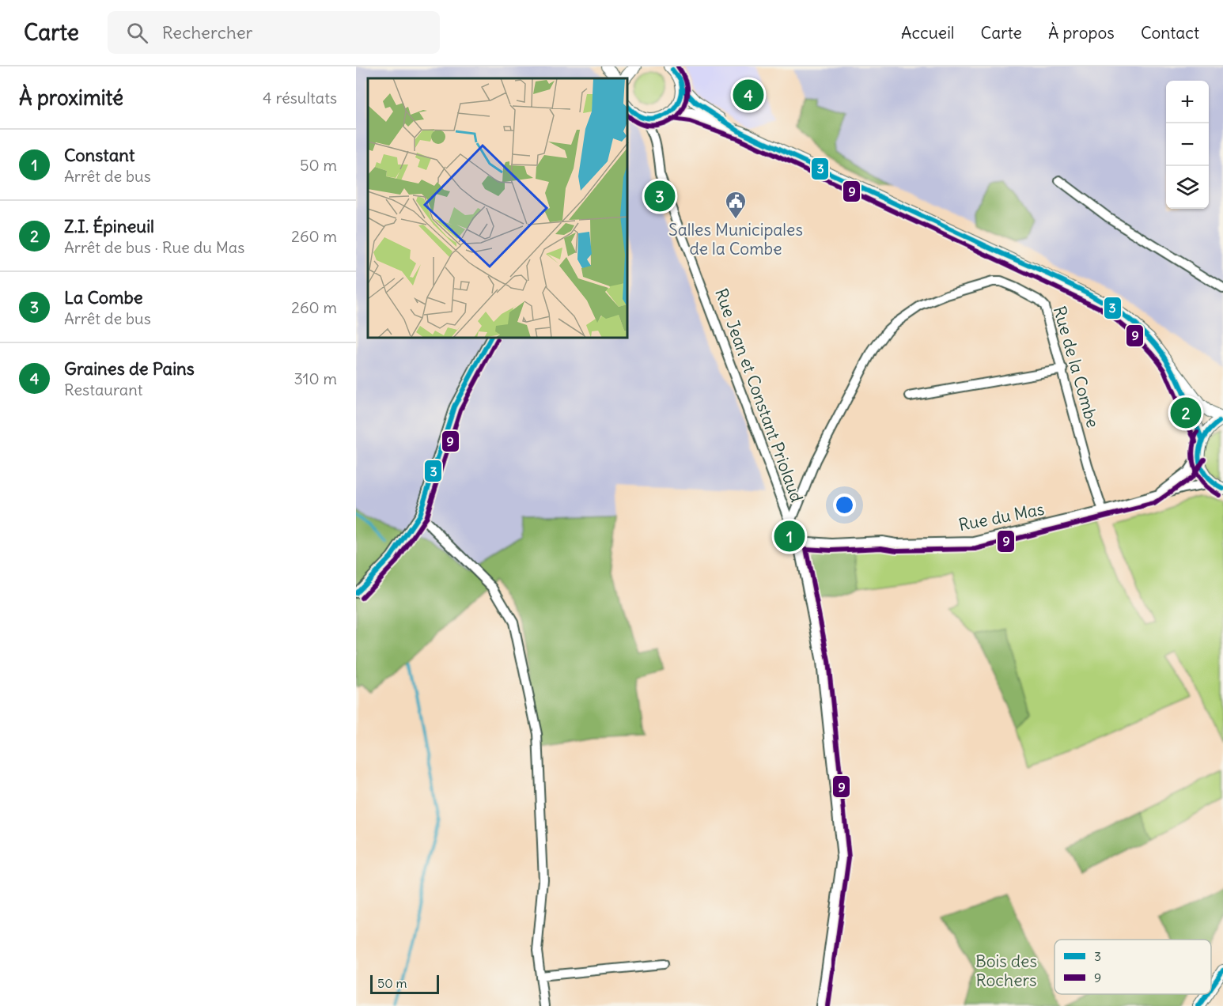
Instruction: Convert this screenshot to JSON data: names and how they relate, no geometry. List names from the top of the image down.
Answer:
{
  "streets": {
    "street": ["Rue de la Combe", "Rue Jean et Constant Priolaud", "Rue du Mas"]
  },
  "crossings": [
    ["Rue de la Combe", "Rue Jean et Constant Priolaud"],
    ["Rue de la Combe", "Rue du Mas"],
    ["Rue Jean et Constant Priolaud", "Rue du Mas"]
  ],
  "parks": ["Bois des Rochers"],
  "places": {
    "public building": ["Salles Municipales de la Combe"]
  },
  "lines": ["transit line 9", "transit line 3"],
  "legend": ["3", "9"],
  "scale_bar": "50 m",
  "page": {
    "header": "Carte",
    "search": "Rechercher",
    "nav": [
      "Accueil",
      "Carte",
      "À propos",
      "Contact"
    ],
    "heading": ["À proximité", "4 résultats"],
    "pins": [
      "4",
      "3",
      "2",
      "1"
    ],
    "map_buttons": ["+", "−"],
    "list": [
      {
        "mark": "1",
        "name": "Constant",
        "note": "Arrêt de bus",
        "value": "50 m"
      },
      {
        "mark": "2",
        "name": "Z.I. Épineuil",
        "note": "Arrêt de bus · Rue du Mas",
        "value": "260 m"
      },
      {
        "mark": "3",
        "name": "La Combe",
        "note": "Arrêt de bus",
        "value": "260 m"
      },
      {
        "mark": "4",
        "name": "Graines de Pains",
        "note": "Restaurant",
        "value": "310 m"
      }
    ],
    "scale": "50 m"
  }
}
